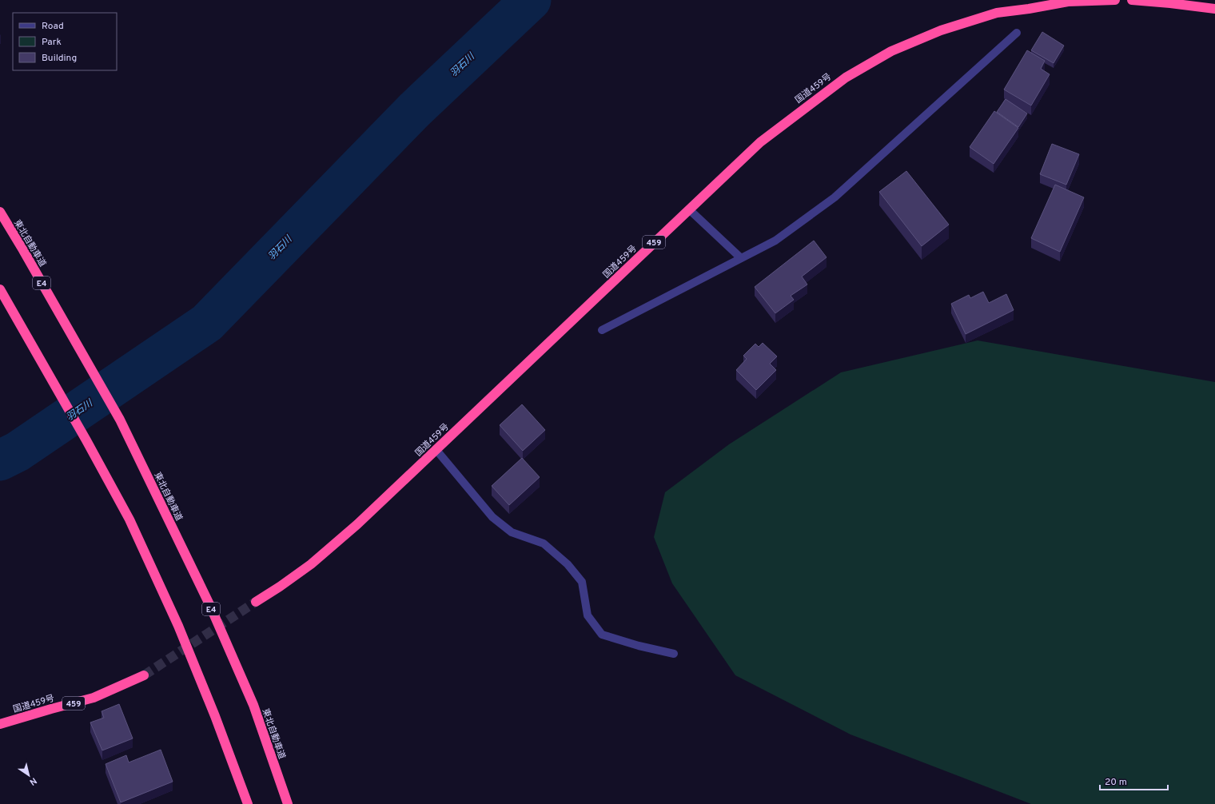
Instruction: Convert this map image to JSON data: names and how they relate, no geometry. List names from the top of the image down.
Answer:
{
  "streets": {
    "highway": [
      "国道459号",
      "459",
      "東北自動車道",
      "E4"
    ]
  },
  "water": ["羽石川"],
  "legend": ["Road", "Park", "Building"],
  "scale_bar": "20 m",
  "north": "bottom right"
}
